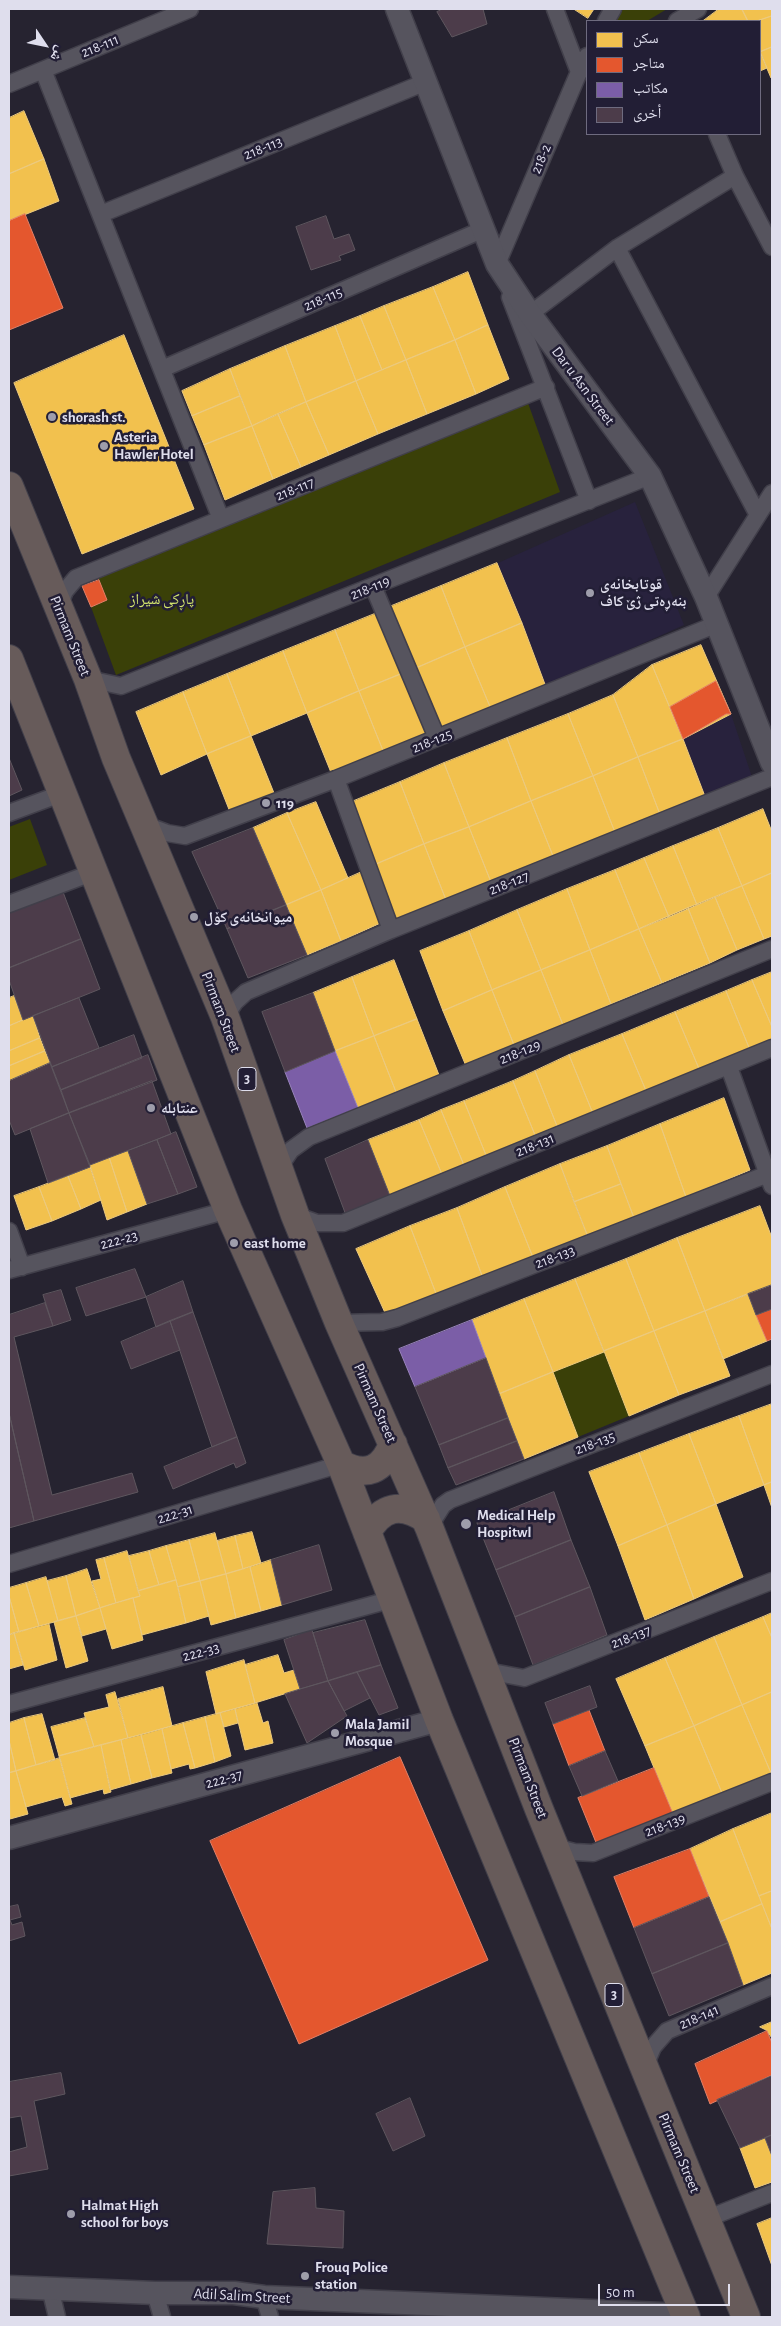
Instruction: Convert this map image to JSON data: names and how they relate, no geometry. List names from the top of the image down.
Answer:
{
  "streets": {
    "highway": ["Pirmam Street", "3"],
    "street": [
      "218-111",
      "218-113",
      "218-2",
      "218-115",
      "Dar u Asn Street",
      "218-117",
      "218-119",
      "218-125",
      "218-127",
      "218-129",
      "218-131",
      "222-23",
      "218-133",
      "218-135",
      "222-31",
      "218-137",
      "222-33",
      "222-37",
      "218-139",
      "218-141",
      "Adil Salim Street"
    ]
  },
  "crossings": [
    ["218-113", "Dar u Asn Street"],
    ["218-2", "Dar u Asn Street"],
    ["218-115", "Dar u Asn Street"],
    ["Dar u Asn Street", "218-119"],
    ["Dar u Asn Street", "218-125"],
    ["218-117", "Pirmam Street"],
    ["218-119", "Pirmam Street"],
    ["Pirmam Street", "218-125"],
    ["Pirmam Street", "218-127"],
    ["Pirmam Street", "218-129"],
    ["Pirmam Street", "218-131"],
    ["Pirmam Street", "218-133"],
    ["Pirmam Street", "218-135"],
    ["Pirmam Street", "218-137"],
    ["Pirmam Street", "218-139"],
    ["Pirmam Street", "218-141"]
  ],
  "parks": ["پاڕکی شیراز"],
  "places": [
    "shorash st.",
    "Asteria Hawler Hotel",
    "قوتابخانەی بنەڕەتی ژێ کاف",
    "119",
    "میوانخانەی کۆل",
    "عنتابله",
    "east home",
    "Medical Help Hospitwl",
    "Mala Jamil Mosque",
    "Halmat High school for boys",
    "Frouq Police station"
  ],
  "legend": [
    "سكن",
    "متاجر",
    "مكاتب",
    "أخرى"
  ],
  "scale_bar": "50 m",
  "north": "bottom right"
}
